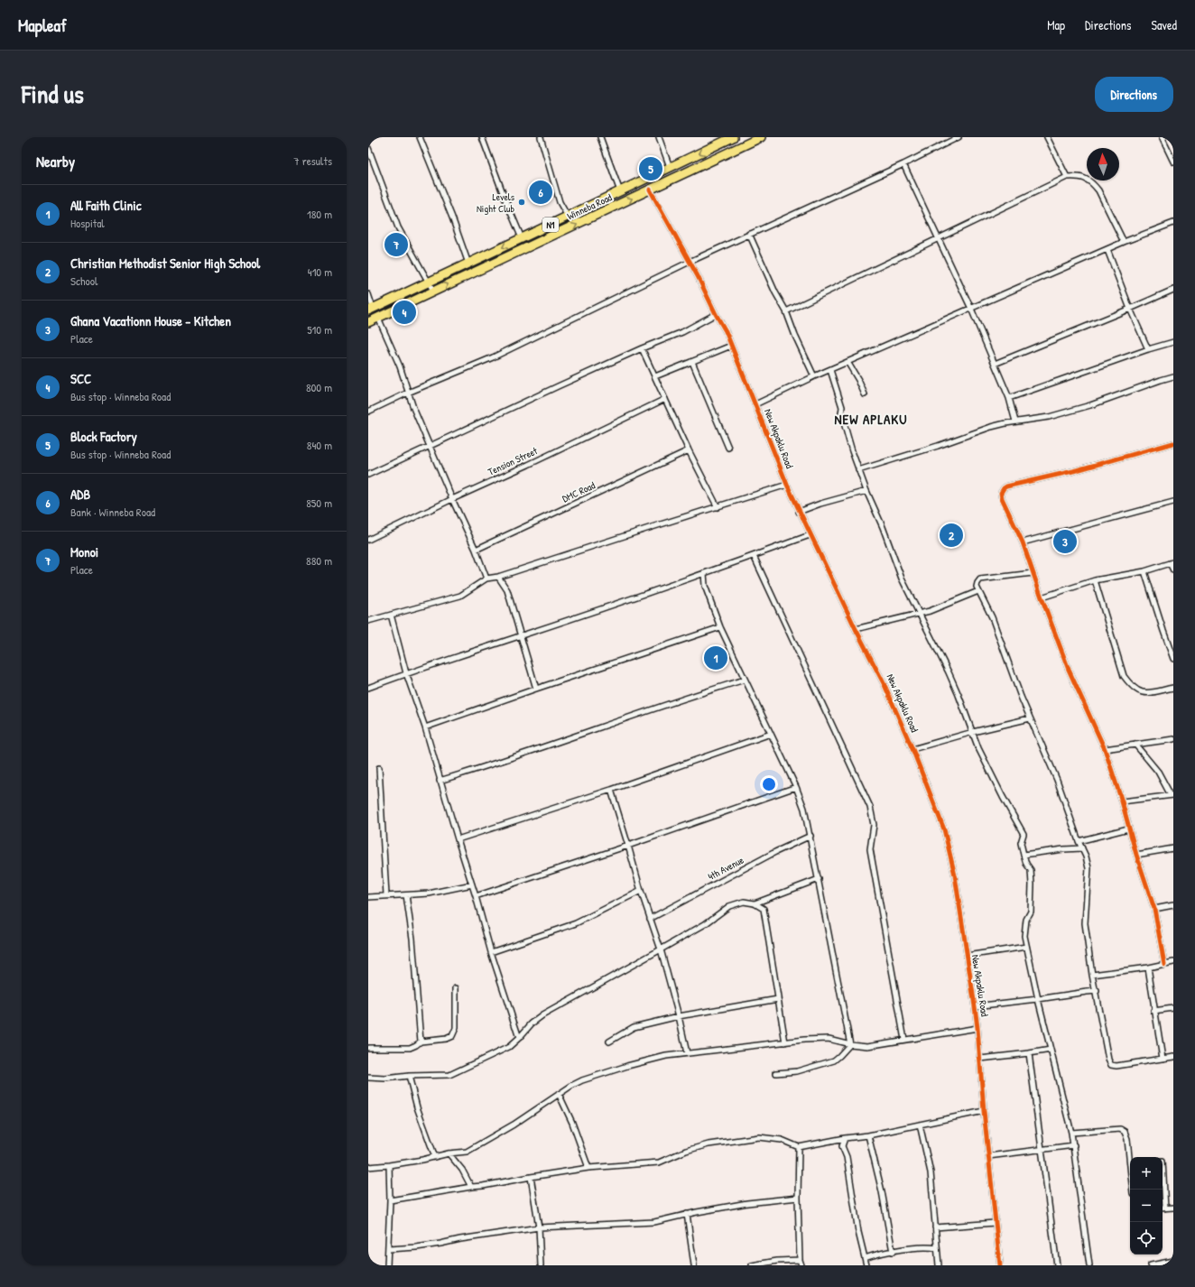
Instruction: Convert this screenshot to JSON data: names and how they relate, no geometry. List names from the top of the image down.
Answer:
{
  "streets": {
    "highway": ["Winneba Road", "N1"],
    "street": [
      "New Akpaklu Road",
      "Tension Street",
      "DMC Road",
      "4th Avenue"
    ]
  },
  "crossings": [
    ["Winneba Road", "New Akpaklu Road"]
  ],
  "districts": ["NEW APLAKU"],
  "places": ["Levels Night Club"],
  "north": "top",
  "page": {
    "header": "Mapleaf",
    "nav": ["Map", "Directions", "Saved"],
    "title": "Find us",
    "buttons": "Directions",
    "heading": ["Nearby", "7 results"],
    "pins": [
      "5",
      "6",
      "7",
      "4",
      "2",
      "3",
      "1"
    ],
    "list": [
      {
        "mark": "1",
        "name": "All Faith Clinic",
        "note": "Hospital",
        "value": "180 m"
      },
      {
        "mark": "2",
        "name": "Christian Methodist Senior High School",
        "note": "School",
        "value": "410 m"
      },
      {
        "mark": "3",
        "name": "Ghana Vacationn House - Kitchen",
        "note": "Place",
        "value": "510 m"
      },
      {
        "mark": "4",
        "name": "SCC",
        "note": "Bus stop · Winneba Road",
        "value": "800 m"
      },
      {
        "mark": "5",
        "name": "Block Factory",
        "note": "Bus stop · Winneba Road",
        "value": "840 m"
      },
      {
        "mark": "6",
        "name": "ADB",
        "note": "Bank · Winneba Road",
        "value": "850 m"
      },
      {
        "mark": "7",
        "name": "Monoi",
        "note": "Place",
        "value": "880 m"
      }
    ],
    "map_buttons": ["+", "−"]
  }
}
